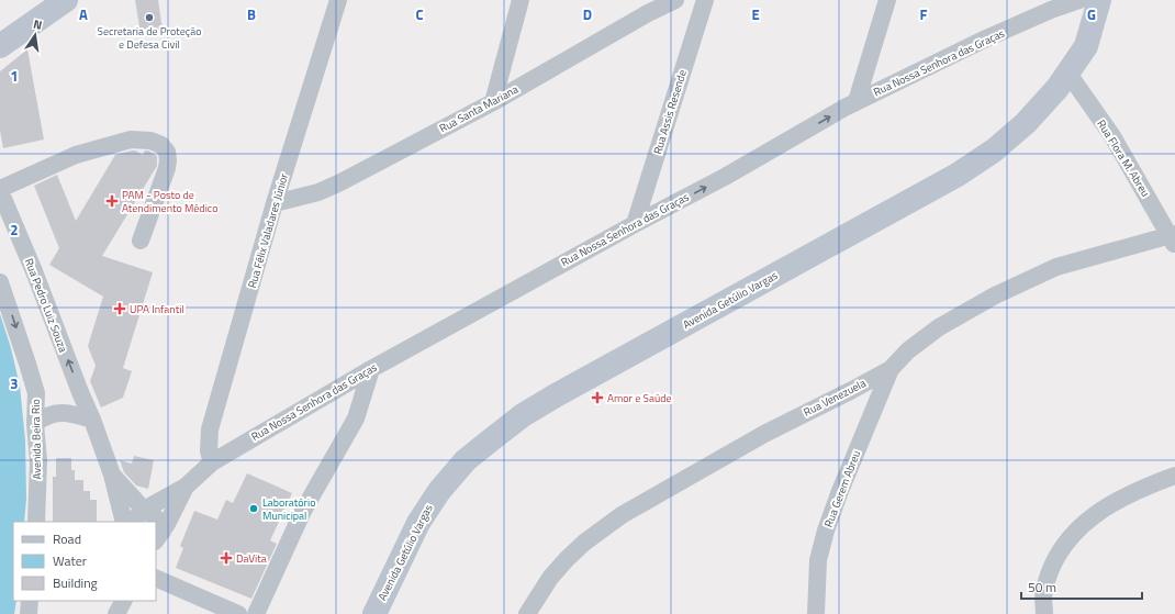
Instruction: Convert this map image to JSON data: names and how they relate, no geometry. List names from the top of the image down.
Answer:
{
  "streets": {
    "main road": ["Avenida Getúlio Vargas"],
    "street": [
      "Rua Nossa Senhora das Graças",
      "Rua Santa Mariana",
      "Rua Assis Resende",
      "Rua Flora M. Abreu",
      "Rua Félix Valadares Júnior",
      "Rua Pedro Luiz Souza",
      "Rua Venezuela",
      "Avenida Beira Rio",
      "Rua Gerem Abreu"
    ]
  },
  "crossings": [
    ["Rua Nossa Senhora das Graças", "Rua Assis Resende"],
    ["Rua Nossa Senhora das Graças", "Rua Félix Valadares Júnior"],
    ["Rua Santa Mariana", "Rua Félix Valadares Júnior"],
    ["Rua Flora M. Abreu", "Avenida Getúlio Vargas"],
    ["Rua Flora M. Abreu", "Rua Venezuela"],
    ["Rua Venezuela", "Rua Gerem Abreu"]
  ],
  "one_way": ["Rua Pedro Luiz Souza", "Avenida Beira Rio"],
  "places": {
    "other": ["Secretaria de Proteção e Defesa Civil", "Laboratório Municipal"],
    "health": [
      "PAM - Posto de Atendimento Médico",
      "UPA Infantil",
      "Amor e Saúde",
      "DaVita"
    ]
  },
  "legend": ["Road", "Water", "Building"],
  "scale_bar": "50 m",
  "north": "top",
  "grid": {
    "columns": [
      "A",
      "B",
      "C",
      "D",
      "E",
      "F",
      "G"
    ],
    "rows": ["1", "2", "3"]
  }
}
